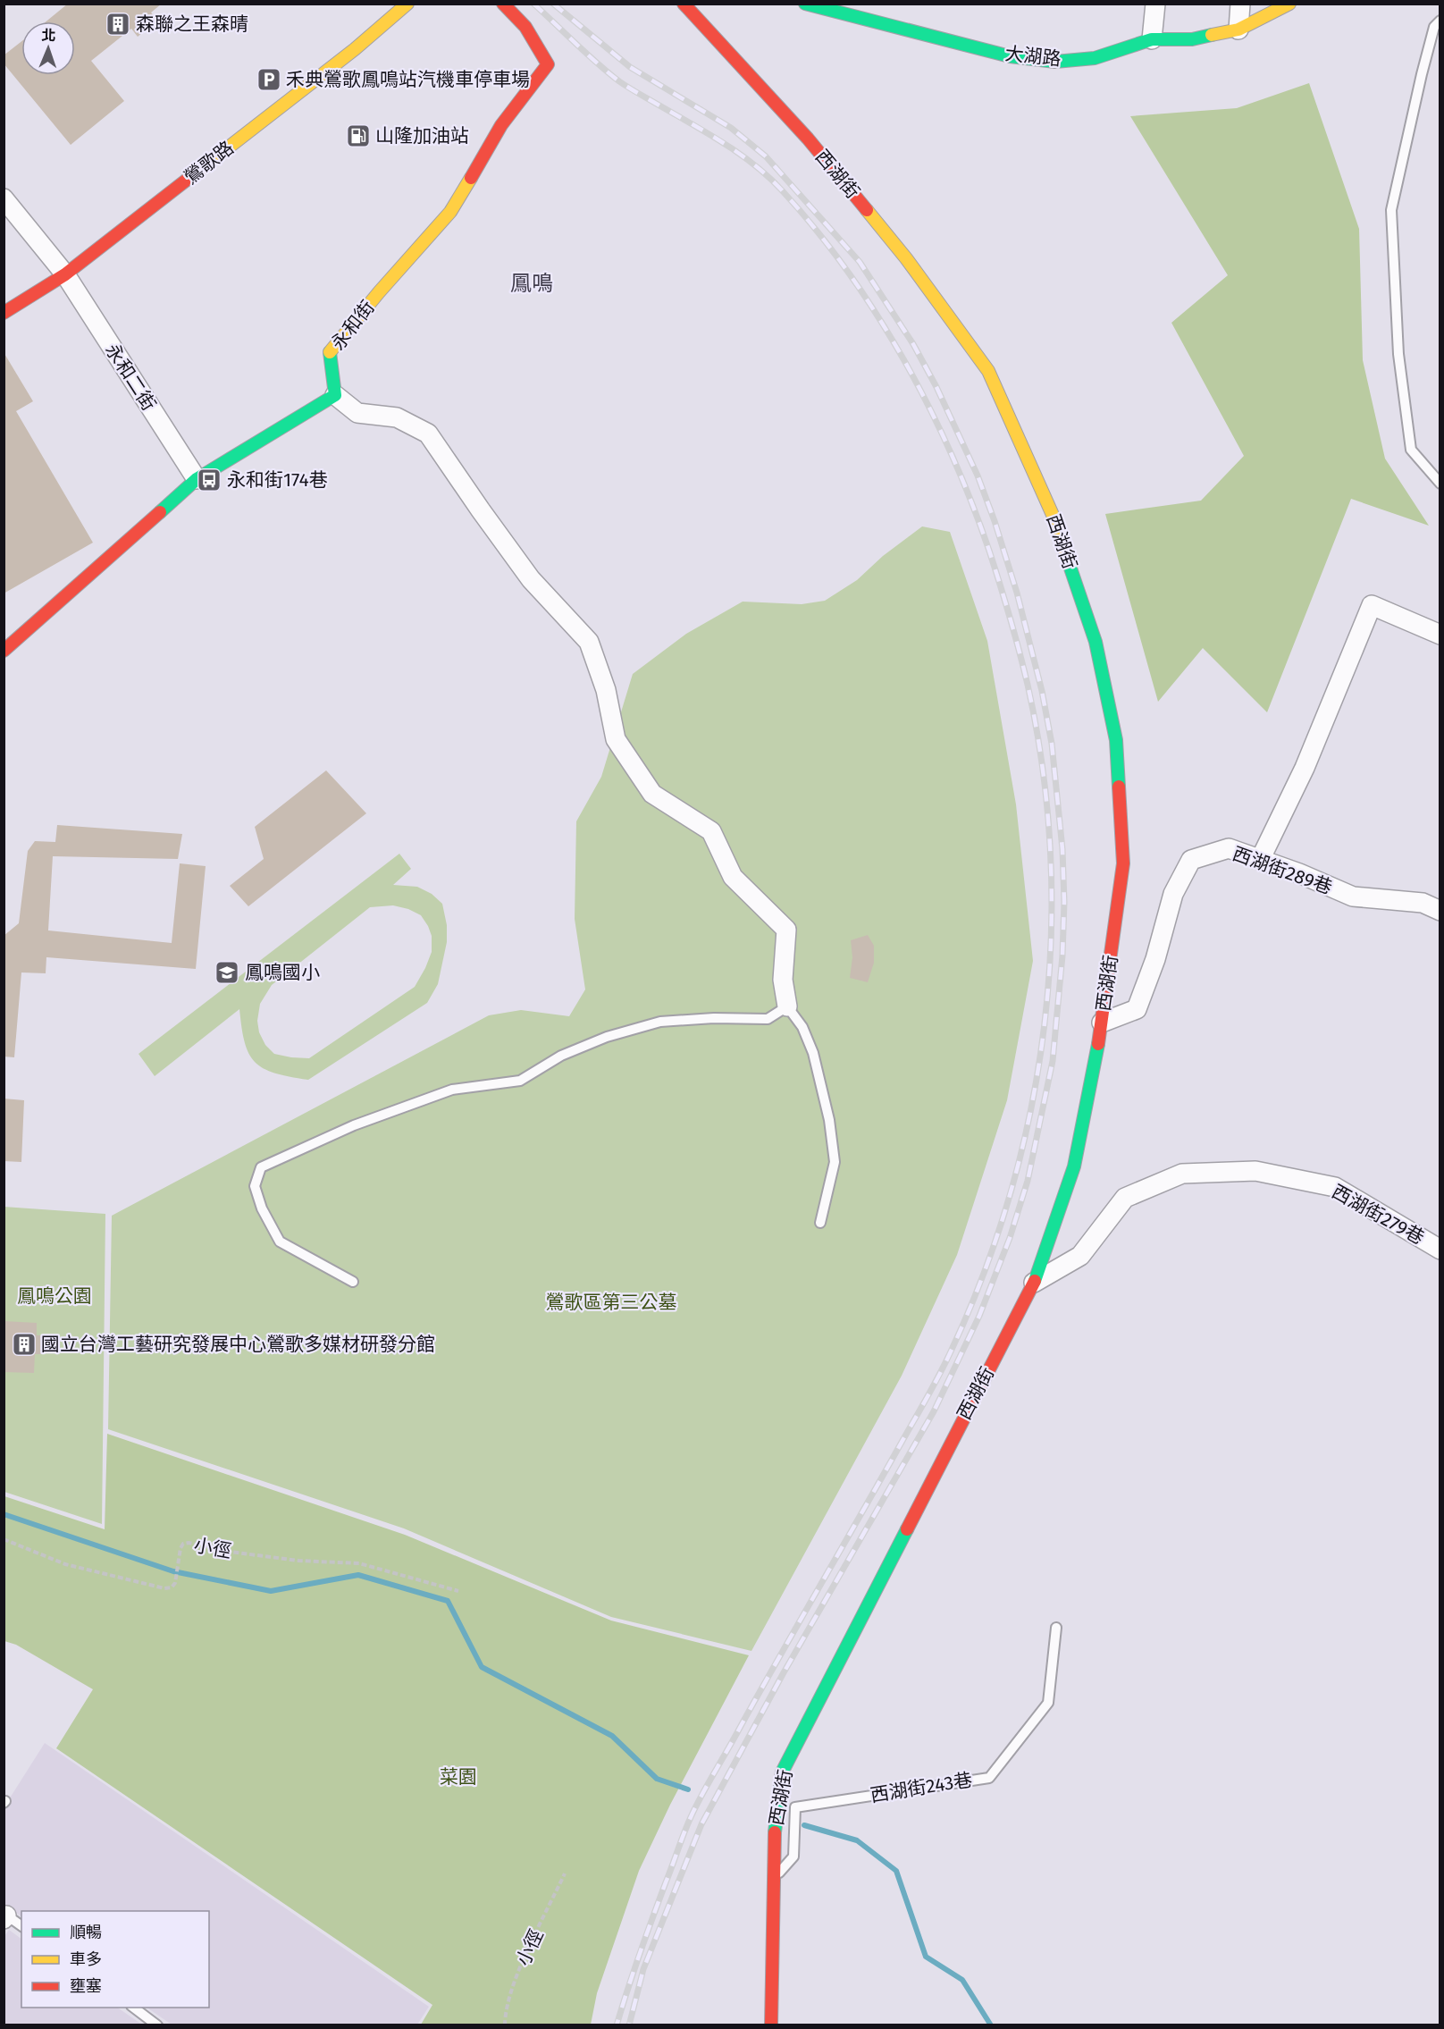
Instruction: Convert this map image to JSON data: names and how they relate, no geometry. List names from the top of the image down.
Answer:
{
  "streets": {
    "street": [
      "大湖路",
      "鶯歌路",
      "西湖街",
      "永和街",
      "永和二街",
      "西湖街289巷",
      "西湖街279巷"
    ],
    "lane": ["西湖街243巷"],
    "path": ["小徑"]
  },
  "crossings": [
    ["鶯歌路", "永和二街"],
    ["西湖街", "西湖街289巷"],
    ["西湖街", "西湖街279巷"],
    ["西湖街", "西湖街243巷"]
  ],
  "districts": ["鳳鳴"],
  "parks": ["鳳鳴公園", "鶯歌區第三公墓", "菜園"],
  "places": {
    "building": ["森聯之王森晴", "國立台灣工藝研究發展中心鶯歌多媒材研發分館"],
    "parking": ["禾典鶯歌鳳鳴站汽機車停車場"],
    "fuel station": ["山隆加油站"],
    "bus stop": ["永和街174巷"],
    "school or university": ["鳳鳴國小"]
  },
  "legend": ["順暢", "車多", "壅塞"],
  "north": "top"
}
